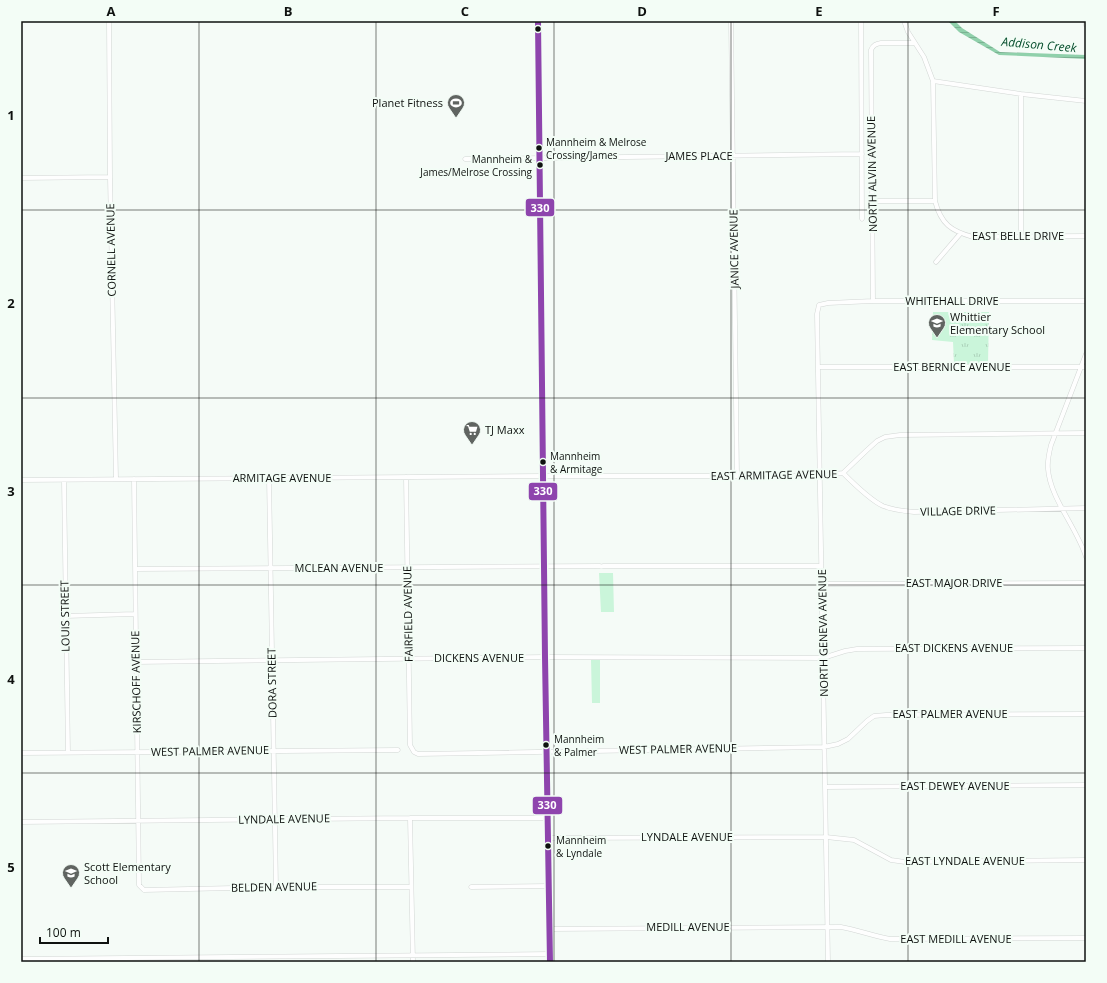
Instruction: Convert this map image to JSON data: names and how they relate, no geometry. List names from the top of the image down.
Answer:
{
  "streets": {
    "street": [
      "JAMES PLACE",
      "NORTH ALVIN AVENUE",
      "EAST BELLE DRIVE",
      "JANICE AVENUE",
      "CORNELL AVENUE",
      "WHITEHALL DRIVE",
      "EAST BERNICE AVENUE",
      "EAST ARMITAGE AVENUE",
      "ARMITAGE AVENUE",
      "VILLAGE DRIVE",
      "MCLEAN AVENUE",
      "EAST MAJOR DRIVE",
      "FAIRFIELD AVENUE",
      "LOUIS STREET",
      "NORTH GENEVA AVENUE",
      "EAST DICKENS AVENUE",
      "DICKENS AVENUE",
      "KIRSCHOFF AVENUE",
      "DORA STREET",
      "EAST PALMER AVENUE",
      "WEST PALMER AVENUE",
      "EAST DEWEY AVENUE",
      "LYNDALE AVENUE",
      "EAST LYNDALE AVENUE",
      "BELDEN AVENUE",
      "MEDILL AVENUE",
      "EAST MEDILL AVENUE"
    ]
  },
  "crossings": [
    ["JAMES PLACE", "JANICE AVENUE"],
    ["NORTH ALVIN AVENUE", "WHITEHALL DRIVE"],
    ["JANICE AVENUE", "EAST ARMITAGE AVENUE"],
    ["CORNELL AVENUE", "ARMITAGE AVENUE"],
    ["WHITEHALL DRIVE", "NORTH GENEVA AVENUE"],
    ["EAST BERNICE AVENUE", "NORTH GENEVA AVENUE"],
    ["EAST ARMITAGE AVENUE", "ARMITAGE AVENUE"],
    ["EAST ARMITAGE AVENUE", "VILLAGE DRIVE"],
    ["EAST ARMITAGE AVENUE", "NORTH GENEVA AVENUE"],
    ["ARMITAGE AVENUE", "FAIRFIELD AVENUE"],
    ["ARMITAGE AVENUE", "LOUIS STREET"],
    ["ARMITAGE AVENUE", "KIRSCHOFF AVENUE"],
    ["ARMITAGE AVENUE", "DORA STREET"],
    ["MCLEAN AVENUE", "FAIRFIELD AVENUE"],
    ["MCLEAN AVENUE", "KIRSCHOFF AVENUE"],
    ["MCLEAN AVENUE", "DORA STREET"],
    ["EAST MAJOR DRIVE", "NORTH GENEVA AVENUE"],
    ["FAIRFIELD AVENUE", "DICKENS AVENUE"],
    ["FAIRFIELD AVENUE", "WEST PALMER AVENUE"],
    ["LOUIS STREET", "WEST PALMER AVENUE"],
    ["NORTH GENEVA AVENUE", "EAST DICKENS AVENUE"],
    ["NORTH GENEVA AVENUE", "DICKENS AVENUE"],
    ["NORTH GENEVA AVENUE", "EAST PALMER AVENUE"],
    ["NORTH GENEVA AVENUE", "WEST PALMER AVENUE"],
    ["NORTH GENEVA AVENUE", "EAST DEWEY AVENUE"],
    ["NORTH GENEVA AVENUE", "LYNDALE AVENUE"],
    ["NORTH GENEVA AVENUE", "EAST LYNDALE AVENUE"],
    ["NORTH GENEVA AVENUE", "MEDILL AVENUE"],
    ["NORTH GENEVA AVENUE", "EAST MEDILL AVENUE"],
    ["EAST DICKENS AVENUE", "DICKENS AVENUE"],
    ["DICKENS AVENUE", "KIRSCHOFF AVENUE"],
    ["DICKENS AVENUE", "DORA STREET"],
    ["KIRSCHOFF AVENUE", "WEST PALMER AVENUE"],
    ["KIRSCHOFF AVENUE", "LYNDALE AVENUE"],
    ["KIRSCHOFF AVENUE", "BELDEN AVENUE"],
    ["DORA STREET", "WEST PALMER AVENUE"],
    ["DORA STREET", "LYNDALE AVENUE"],
    ["DORA STREET", "BELDEN AVENUE"],
    ["EAST PALMER AVENUE", "WEST PALMER AVENUE"],
    ["LYNDALE AVENUE", "EAST LYNDALE AVENUE"],
    ["MEDILL AVENUE", "EAST MEDILL AVENUE"]
  ],
  "water": ["Addison Creek"],
  "places": {
    "sports": ["Planet Fitness"],
    "other": [
      "Mannheim & Melrose Crossing/James",
      "Mannheim & James/Melrose Crossing",
      "Mannheim & Armitage",
      "Mannheim & Palmer",
      "Mannheim & Lyndale"
    ],
    "school or university": ["Whittier Elementary School", "Scott Elementary School"],
    "supermarket": ["TJ Maxx"]
  },
  "lines": ["transit line 330"],
  "scale_bar": "100 m",
  "grid": {
    "columns": [
      "A",
      "B",
      "C",
      "D",
      "E",
      "F"
    ],
    "rows": [
      "1",
      "2",
      "3",
      "4",
      "5"
    ]
  }
}
